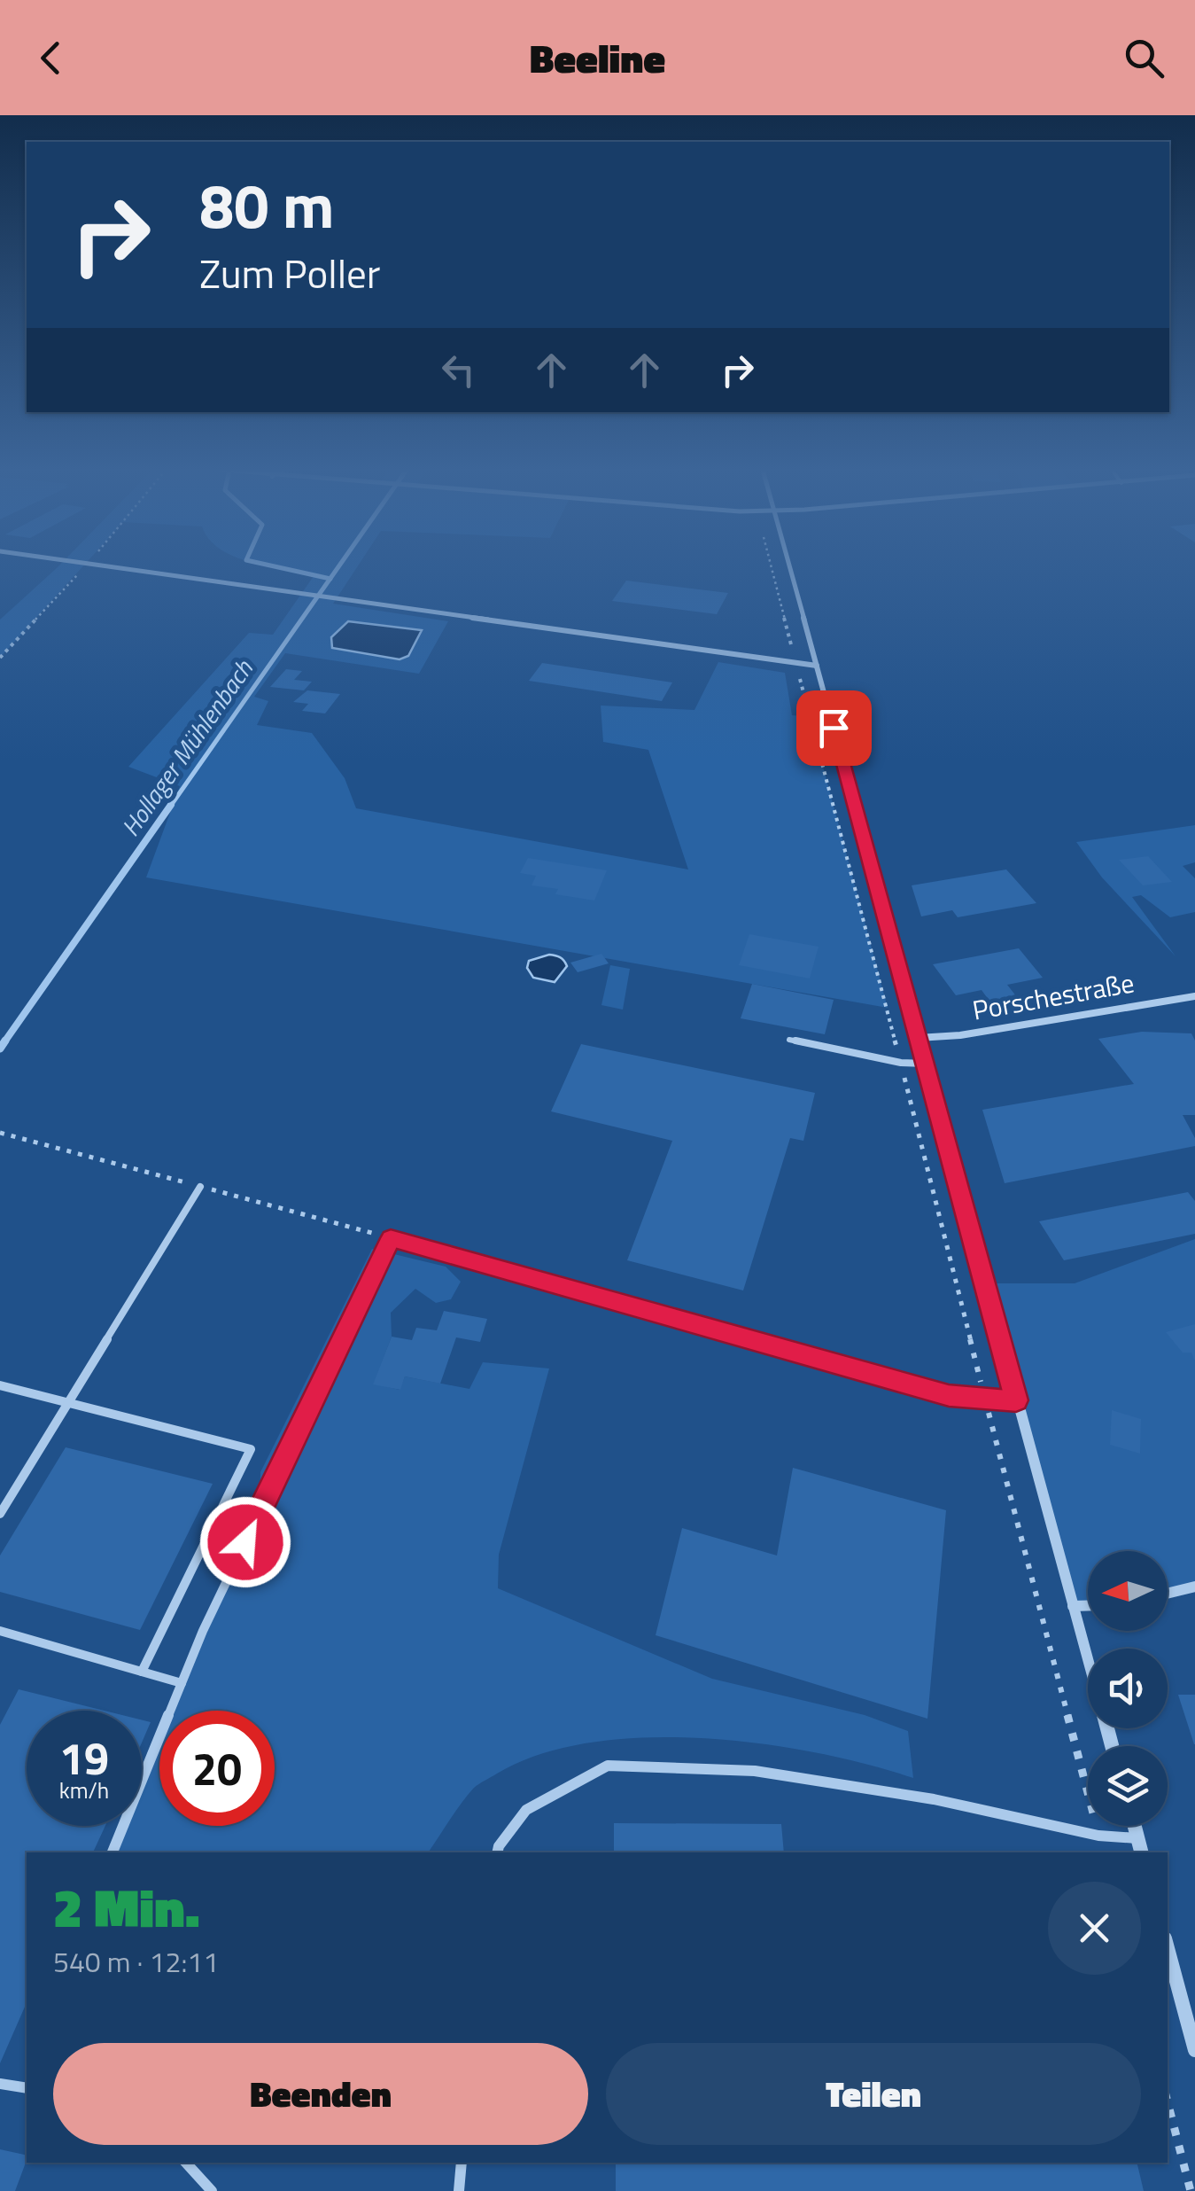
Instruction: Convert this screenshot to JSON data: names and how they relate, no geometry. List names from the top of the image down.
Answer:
{
  "streets": {
    "street": ["Porschestraße"]
  },
  "water": ["Hollager Mühlenbach"],
  "north": "left",
  "page": {
    "header": "Beeline",
    "turn": ["80 m", "Zum Poller"],
    "speed": "19 km/h",
    "limit": "20",
    "heading": ["2 Min.", "540 m · 12:11"],
    "buttons": ["Beenden", "Teilen"]
  }
}
